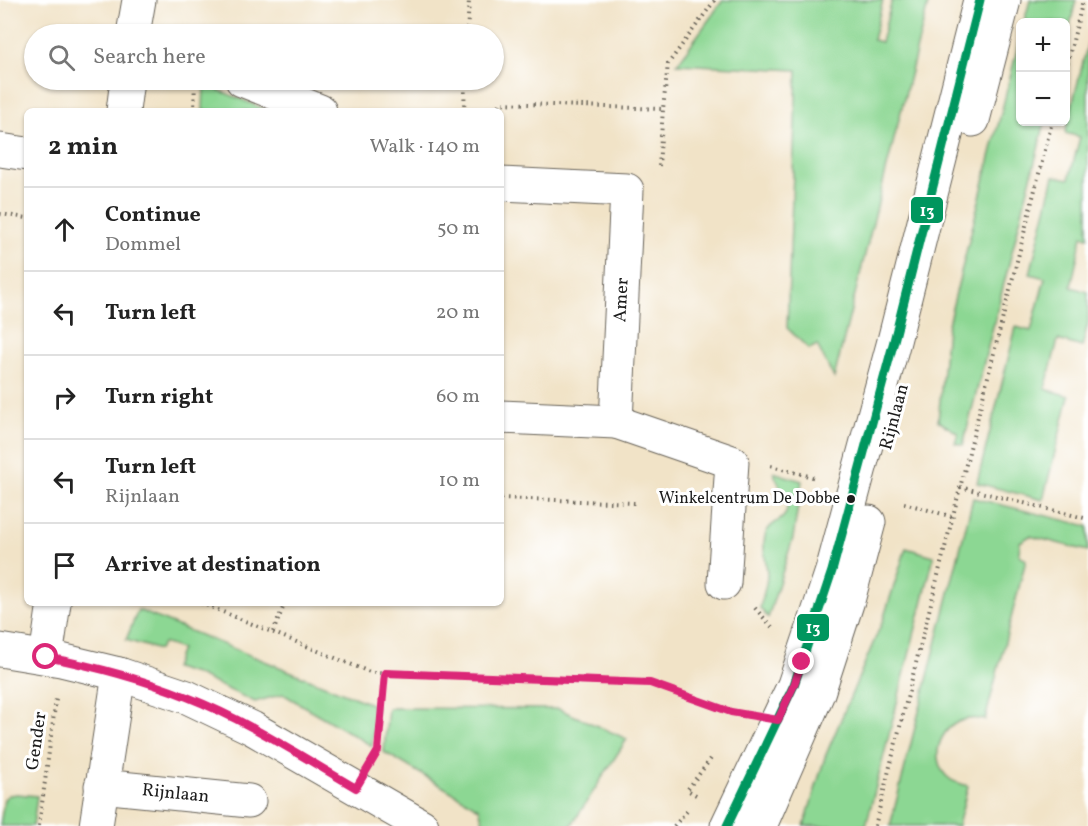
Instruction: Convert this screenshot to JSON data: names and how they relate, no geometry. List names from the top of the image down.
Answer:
{
  "streets": {
    "street": ["Amer", "Rijnlaan"],
    "path": ["Gender"]
  },
  "places": ["Winkelcentrum De Dobbe"],
  "lines": ["transit line 13"],
  "page": {
    "map_buttons": ["+", "−"],
    "search": "Search here",
    "heading": ["2 min", "Walk · 140 m"],
    "list": [
      ["Continue", "Dommel", "50 m"],
      ["Turn left", "20 m"],
      ["Turn right", "60 m"],
      ["Turn left", "Rijnlaan", "10 m"],
      "Arrive at destination"
    ]
  }
}
